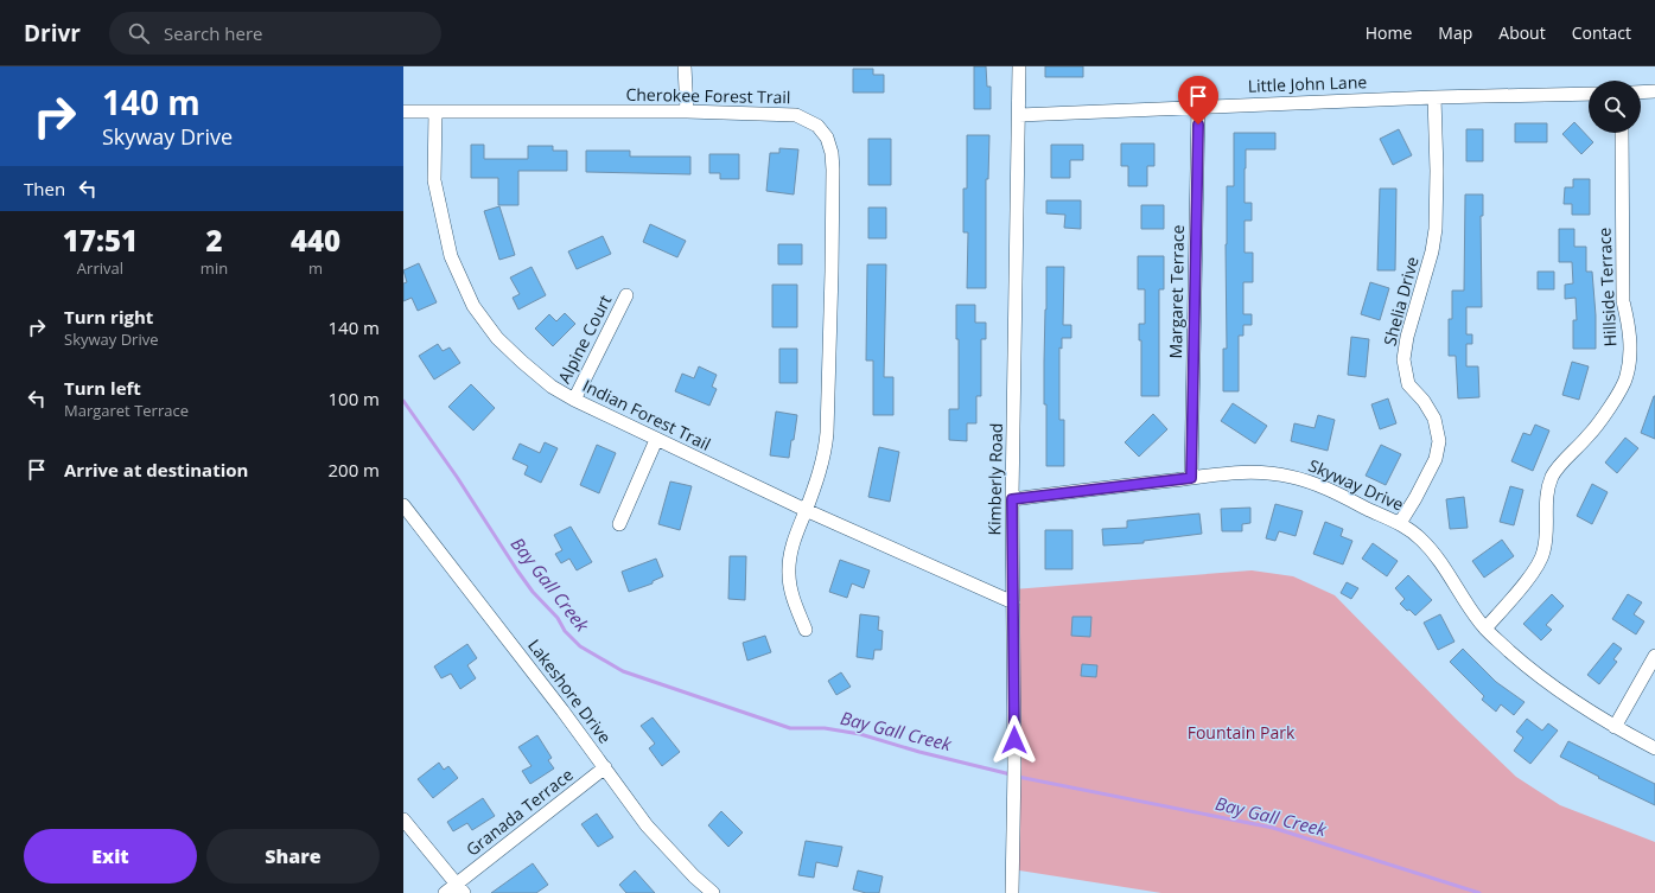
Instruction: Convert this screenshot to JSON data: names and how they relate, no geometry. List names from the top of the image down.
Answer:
{
  "streets": {
    "street": [
      "Little John Lane",
      "Cherokee Forest Trail",
      "Hillside Terrace",
      "Margaret Terrace",
      "Shelia Drive",
      "Alpine Court",
      "Indian Forest Trail",
      "Kimberly Road",
      "Skyway Drive",
      "Lakeshore Drive",
      "Granada Terrace"
    ]
  },
  "crossings": [
    ["Little John Lane", "Margaret Terrace"],
    ["Little John Lane", "Shelia Drive"],
    ["Little John Lane", "Kimberly Road"],
    ["Cherokee Forest Trail", "Indian Forest Trail"],
    ["Hillside Terrace", "Skyway Drive"],
    ["Margaret Terrace", "Skyway Drive"],
    ["Shelia Drive", "Skyway Drive"],
    ["Alpine Court", "Indian Forest Trail"],
    ["Indian Forest Trail", "Kimberly Road"],
    ["Kimberly Road", "Skyway Drive"],
    ["Lakeshore Drive", "Granada Terrace"]
  ],
  "water": ["Bay Gall Creek"],
  "parks": ["Fountain Park"],
  "page": {
    "header": "Drivr",
    "search": "Search here",
    "nav": [
      "Home",
      "Map",
      "About",
      "Contact"
    ],
    "turn": ["140 m", "Skyway Drive"],
    "then": "Then",
    "eta": [
      "17:51",
      "Arrival",
      "2",
      "min",
      "440",
      "m"
    ],
    "list": [
      {
        "name": "Turn right",
        "note": "Skyway Drive",
        "value": "140 m"
      },
      {
        "name": "Turn left",
        "note": "Margaret Terrace",
        "value": "100 m"
      },
      {
        "name": "Arrive at destination",
        "value": "200 m"
      }
    ],
    "buttons": ["Exit", "Share"]
  }
}
